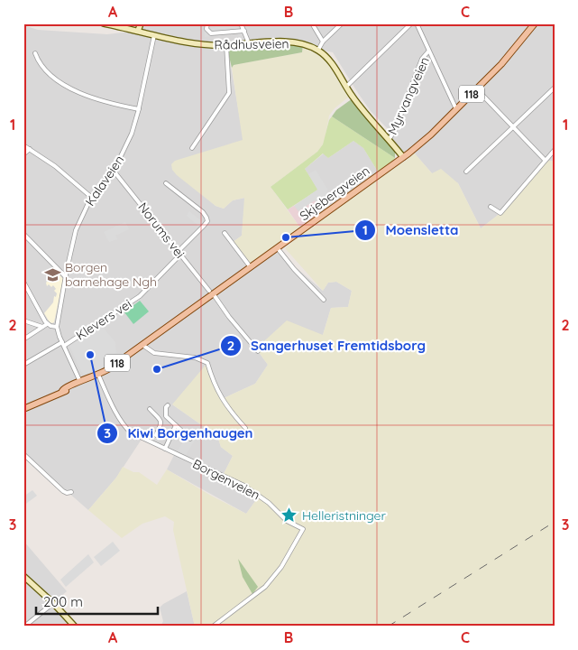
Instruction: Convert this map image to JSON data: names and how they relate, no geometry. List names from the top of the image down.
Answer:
{
  "streets": {
    "main road": ["118", "Skjebergveien"],
    "street": [
      "Rådhusveien",
      "Myrvangveien",
      "Kalaveien",
      "Norums vei",
      "Klevers vei",
      "Borgenveien"
    ]
  },
  "crossings": [
    ["Rådhusveien", "Myrvangveien"],
    ["Rådhusveien", "Kalaveien"],
    ["Rådhusveien", "Skjebergveien"],
    ["Kalaveien", "Norums vei"],
    ["Skjebergveien", "Norums vei"],
    ["Skjebergveien", "Borgenveien"],
    ["Norums vei", "Klevers vei"]
  ],
  "places": {
    "other": ["Moensletta", "Kiwi Borgenhaugen", "Sangerhuset Fremtidsborg"],
    "school or university": ["Borgen barnehage Ngh"],
    "place": ["Helleristninger"]
  },
  "scale_bar": "200 m",
  "grid": {
    "columns": ["A", "B", "C"],
    "rows": ["1", "2", "3"]
  }
}
